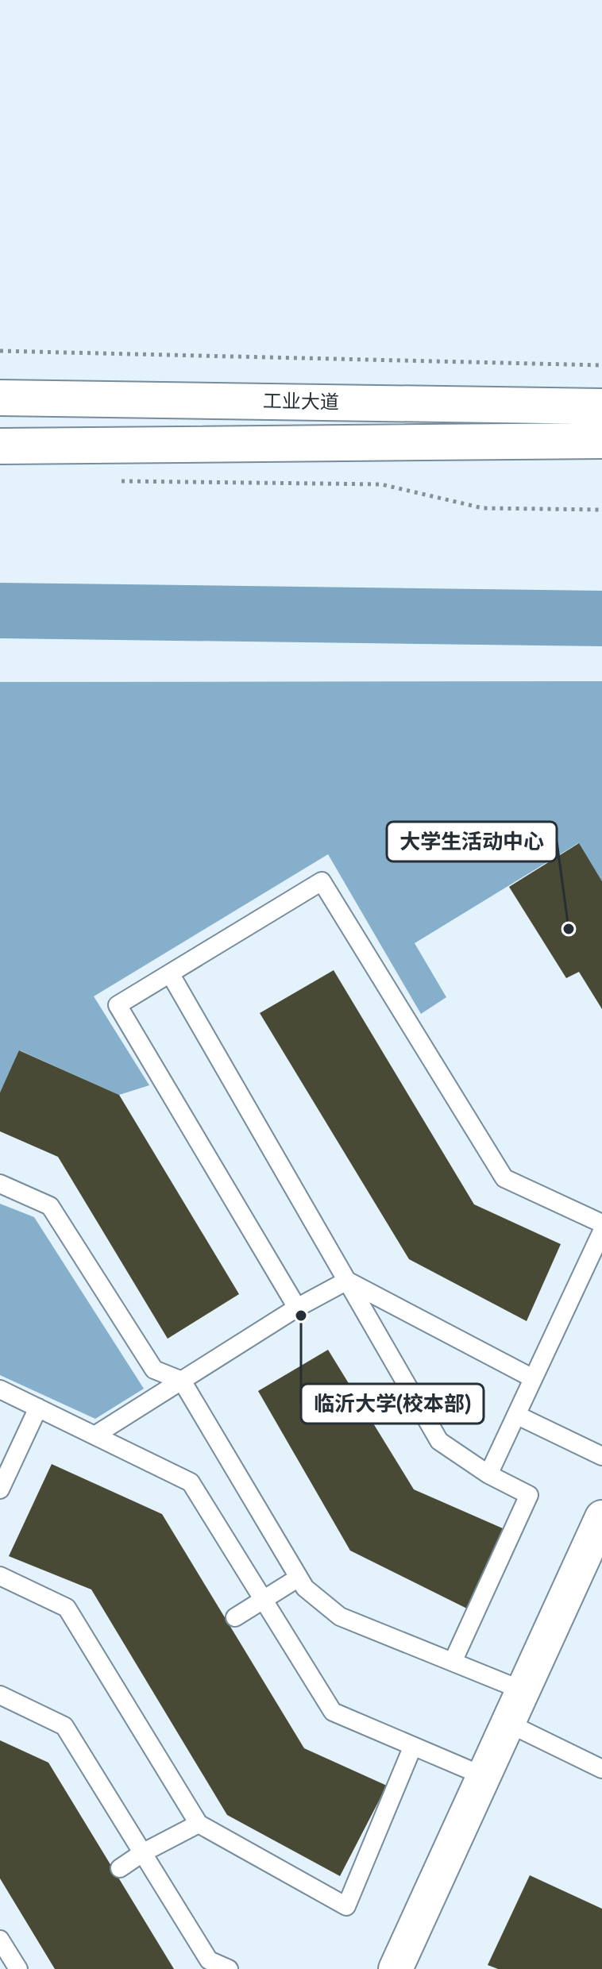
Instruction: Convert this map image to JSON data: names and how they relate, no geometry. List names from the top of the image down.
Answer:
{
  "streets": {
    "main road": ["工业大道"]
  },
  "places": ["大学生活动中心", "临沂大学(校本部)"]
}
